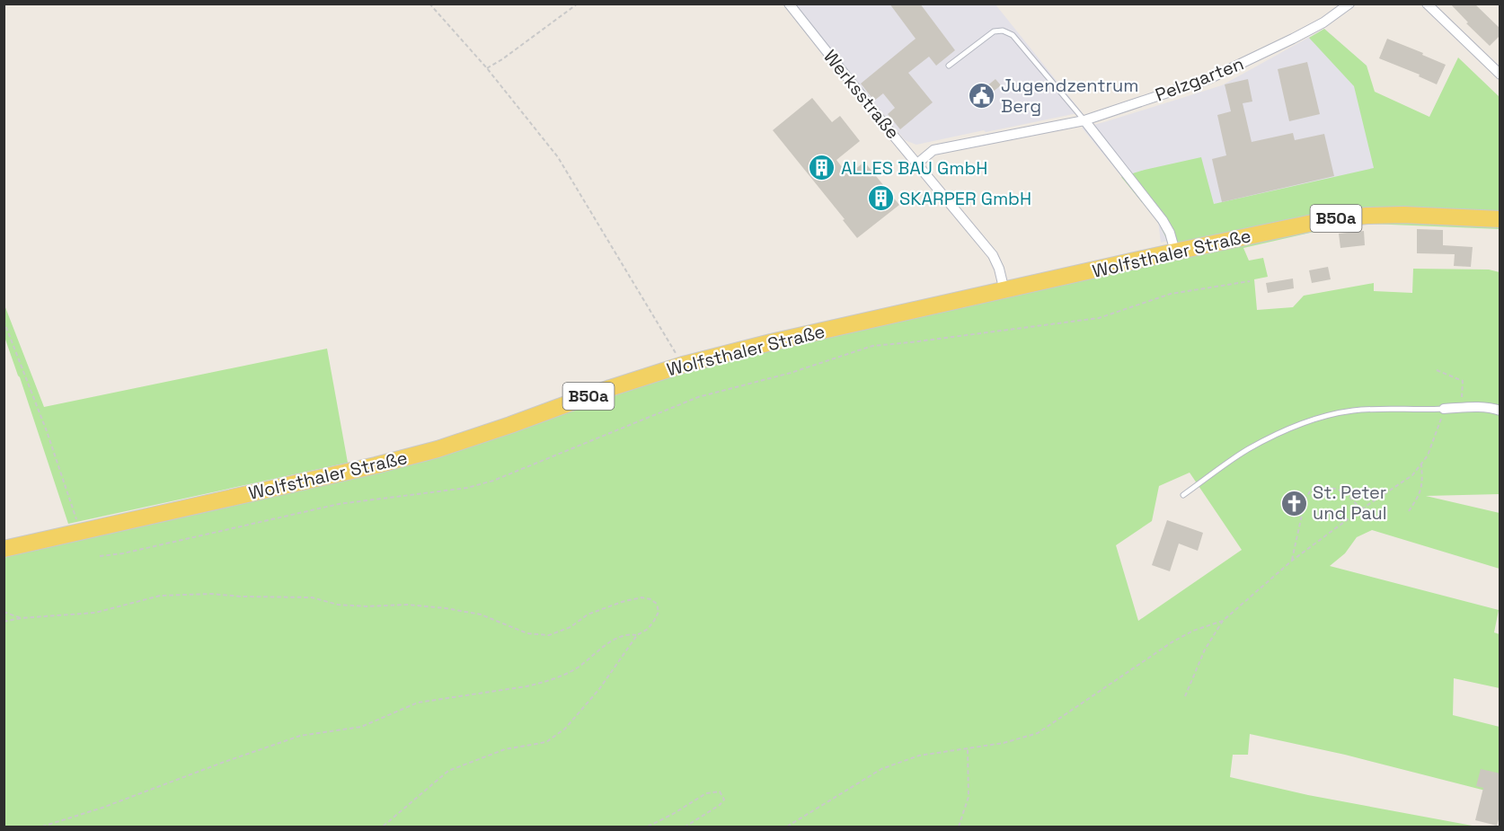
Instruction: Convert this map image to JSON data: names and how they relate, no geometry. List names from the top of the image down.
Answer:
{
  "streets": {
    "main road": ["B50a", "Wolfsthaler Straße"],
    "street": ["Pelzgarten", "Werksstraße"]
  },
  "crossings": [
    ["Pelzgarten", "Werksstraße"],
    ["Werksstraße", "Wolfsthaler Straße"]
  ],
  "places": {
    "public building": ["Jugendzentrum Berg"],
    "building": ["ALLES BAU GmbH", "SKARPER GmbH"],
    "church": ["St. Peter und Paul"]
  }
}
